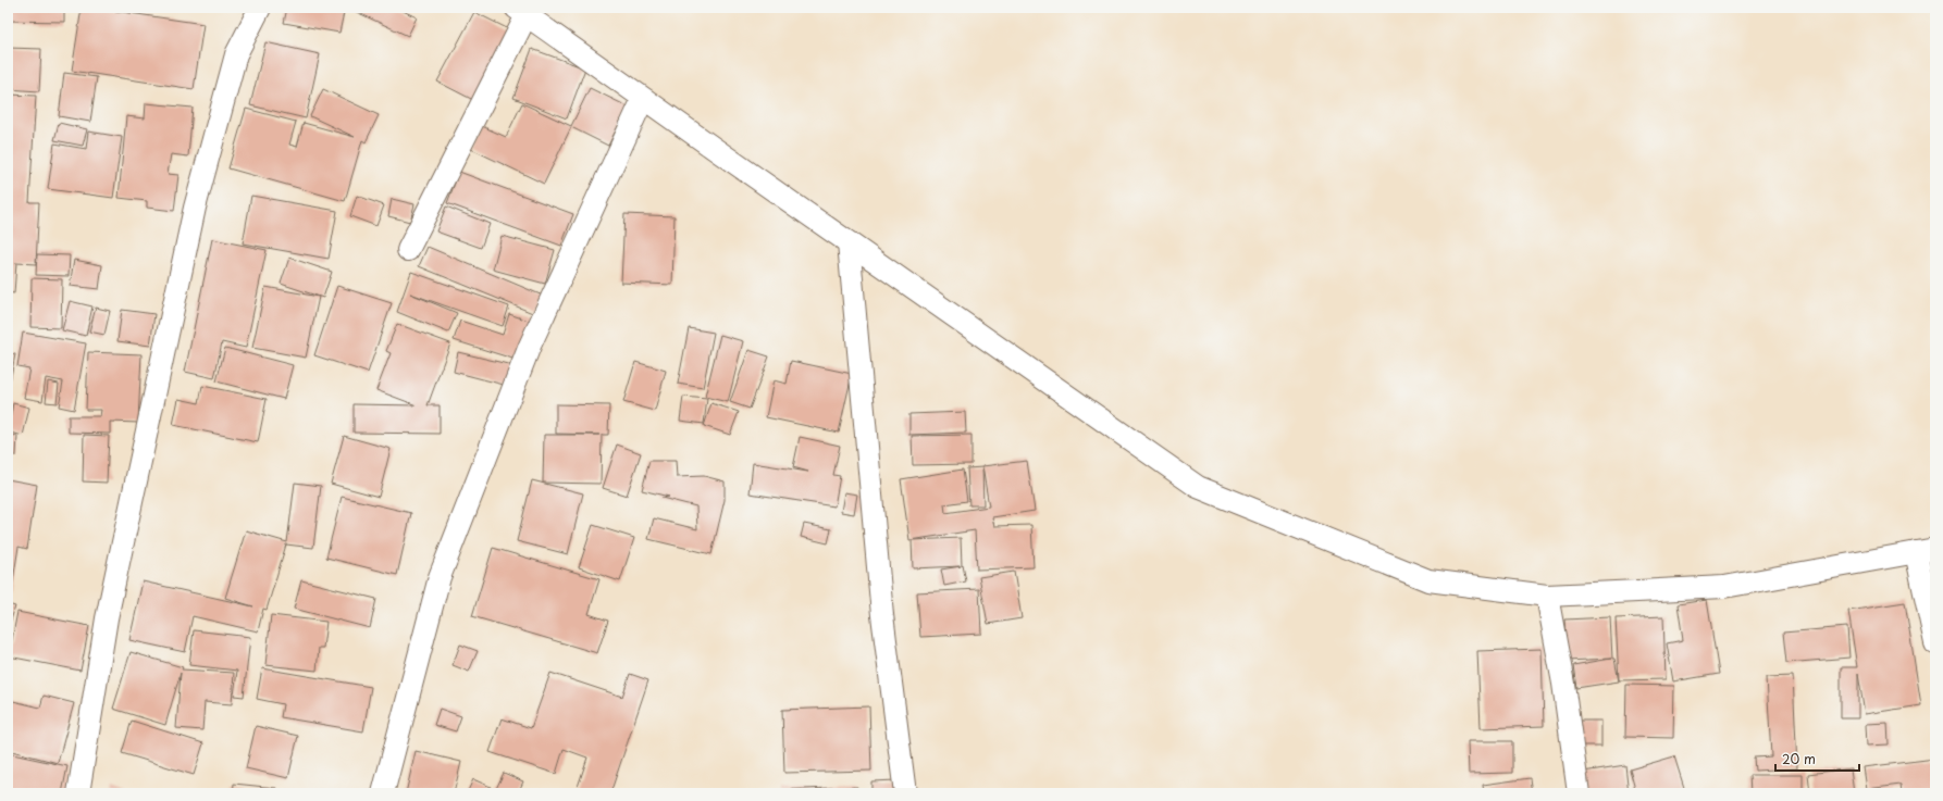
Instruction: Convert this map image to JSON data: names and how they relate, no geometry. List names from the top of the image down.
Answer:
{
  "scale_bar": "20 m"
}
